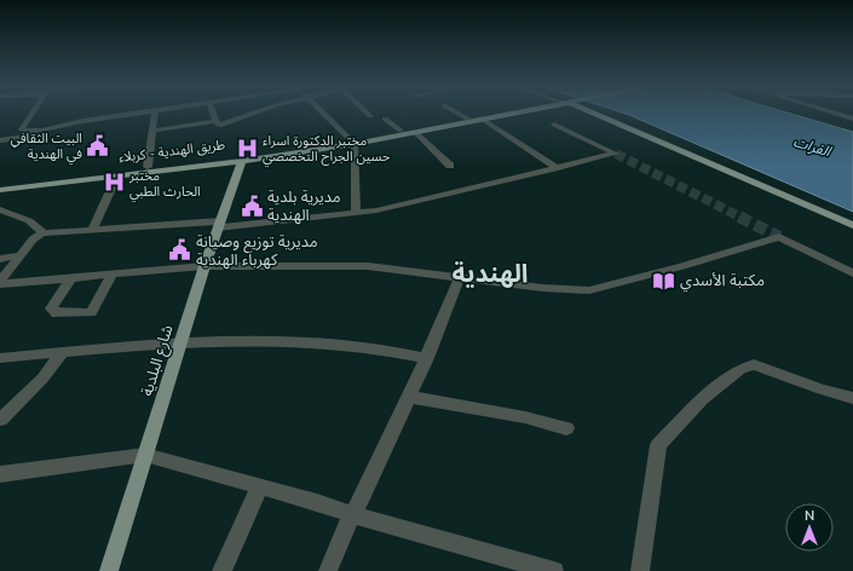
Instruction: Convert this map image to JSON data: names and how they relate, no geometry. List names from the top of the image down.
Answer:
{
  "streets": {
    "main road": ["طريق الهندية - كربلاء", "شارع البلدية"]
  },
  "districts": ["الهندية"],
  "water": ["الفرات"],
  "places": {
    "public building": ["البيت الثقافي في الهندية", "مديرية بلدية الهندية", "مديرية توزيع وصيانة كهرباء الهندية"],
    "hospital": ["مختبر الدكتورة اسراء حسين الجراح التخصصي", "مختبر الحارث الطبي"],
    "library": ["مكتبة الأسدي"]
  },
  "north": "top"
}
